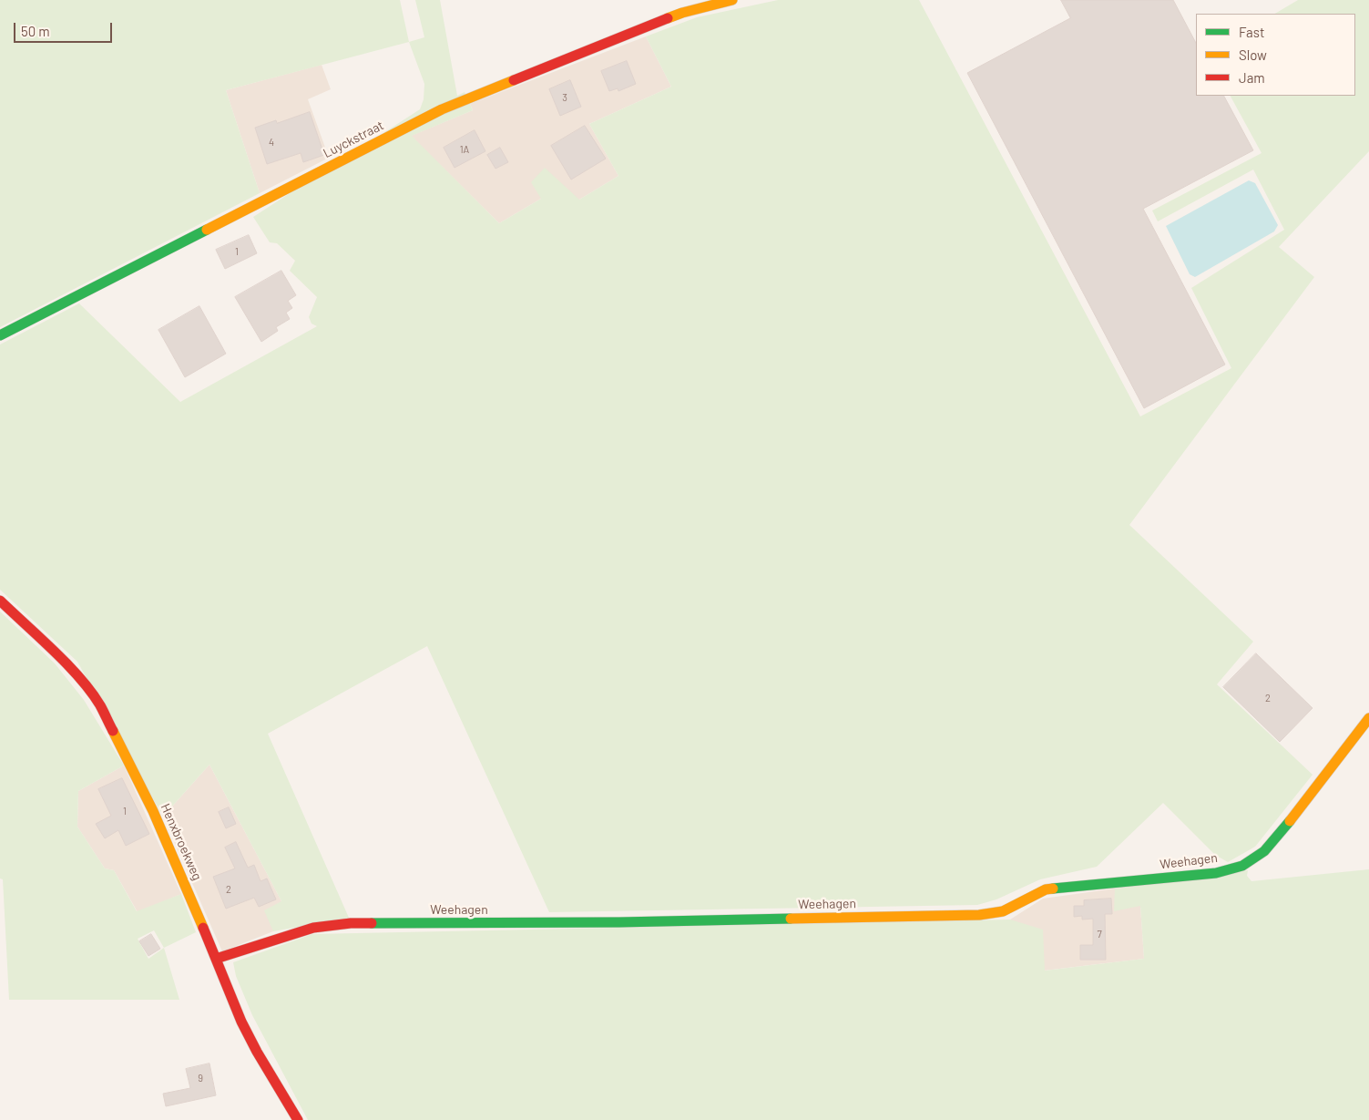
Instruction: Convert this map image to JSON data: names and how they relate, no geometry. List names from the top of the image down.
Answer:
{
  "streets": {
    "street": ["Luyckstraat", "Henxbroekweg", "Weehagen"]
  },
  "crossings": [
    ["Henxbroekweg", "Weehagen"]
  ],
  "house_numbers": [
    "3",
    "4",
    "1A",
    "1",
    "2",
    "1",
    "2",
    "7",
    "9"
  ],
  "legend": ["Fast", "Slow", "Jam"],
  "scale_bar": "50 m"
}
